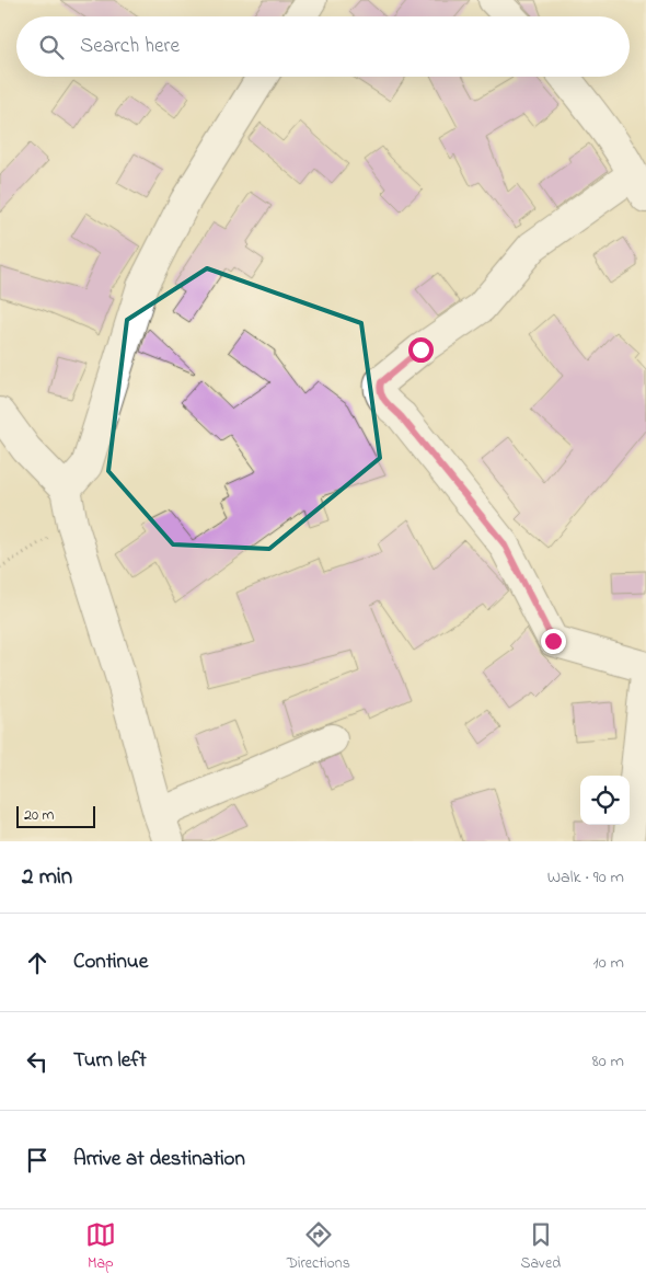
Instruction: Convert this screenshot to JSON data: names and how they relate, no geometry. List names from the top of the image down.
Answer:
{
  "scale_bar": "20 m",
  "page": {
    "search": "Search here",
    "scale": "20 m",
    "heading": ["2 min", "Walk · 90 m"],
    "list": [
      ["Continue", "10 m"],
      ["Turn left", "80 m"],
      "Arrive at destination"
    ],
    "nav": ["Map", "Directions", "Saved"]
  }
}
